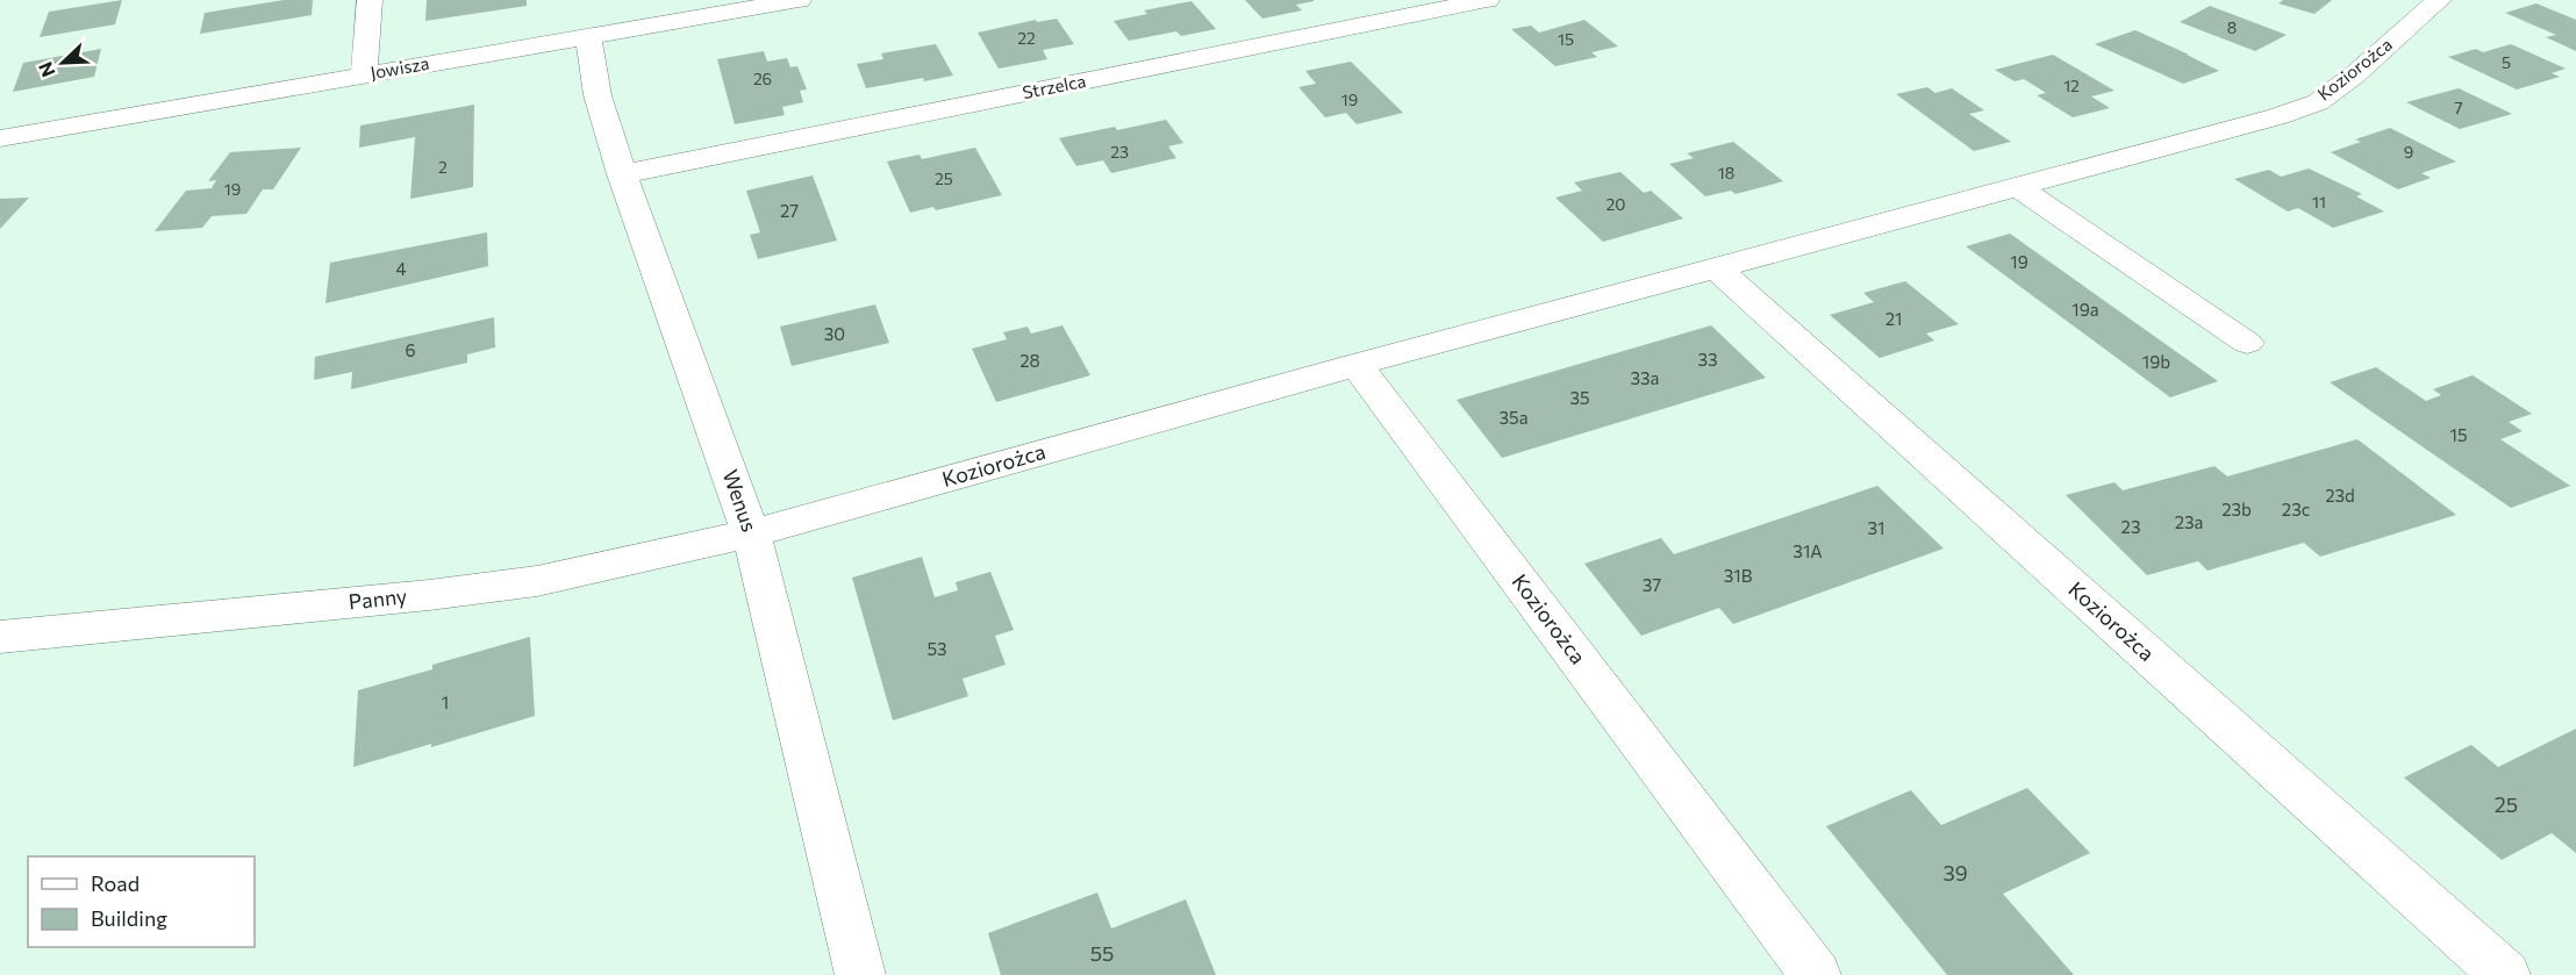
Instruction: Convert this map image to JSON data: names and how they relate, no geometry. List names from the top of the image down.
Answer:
{
  "streets": {
    "street": [
      "Jowisza",
      "Koziorożca",
      "Strzelca",
      "Wenus",
      "Panny"
    ]
  },
  "crossings": [
    ["Jowisza", "Wenus"],
    ["Koziorożca", "Wenus"],
    ["Koziorożca", "Panny"],
    ["Strzelca", "Wenus"],
    ["Wenus", "Panny"]
  ],
  "house_numbers": [
    "8",
    "22",
    "15",
    "5",
    "26",
    "12",
    "19",
    "7",
    "23",
    "9",
    "2",
    "18",
    "25",
    "19",
    "11",
    "20",
    "27",
    "19",
    "4",
    "19a",
    "21",
    "30",
    "6",
    "33",
    "28",
    "19b",
    "33a",
    "35",
    "35a",
    "15",
    "23d",
    "23b",
    "23c",
    "23a",
    "23",
    "31",
    "31A",
    "31B",
    "37",
    "53",
    "1",
    "25",
    "39",
    "55"
  ],
  "legend": ["Road", "Building"],
  "north": "bottom left"
}
